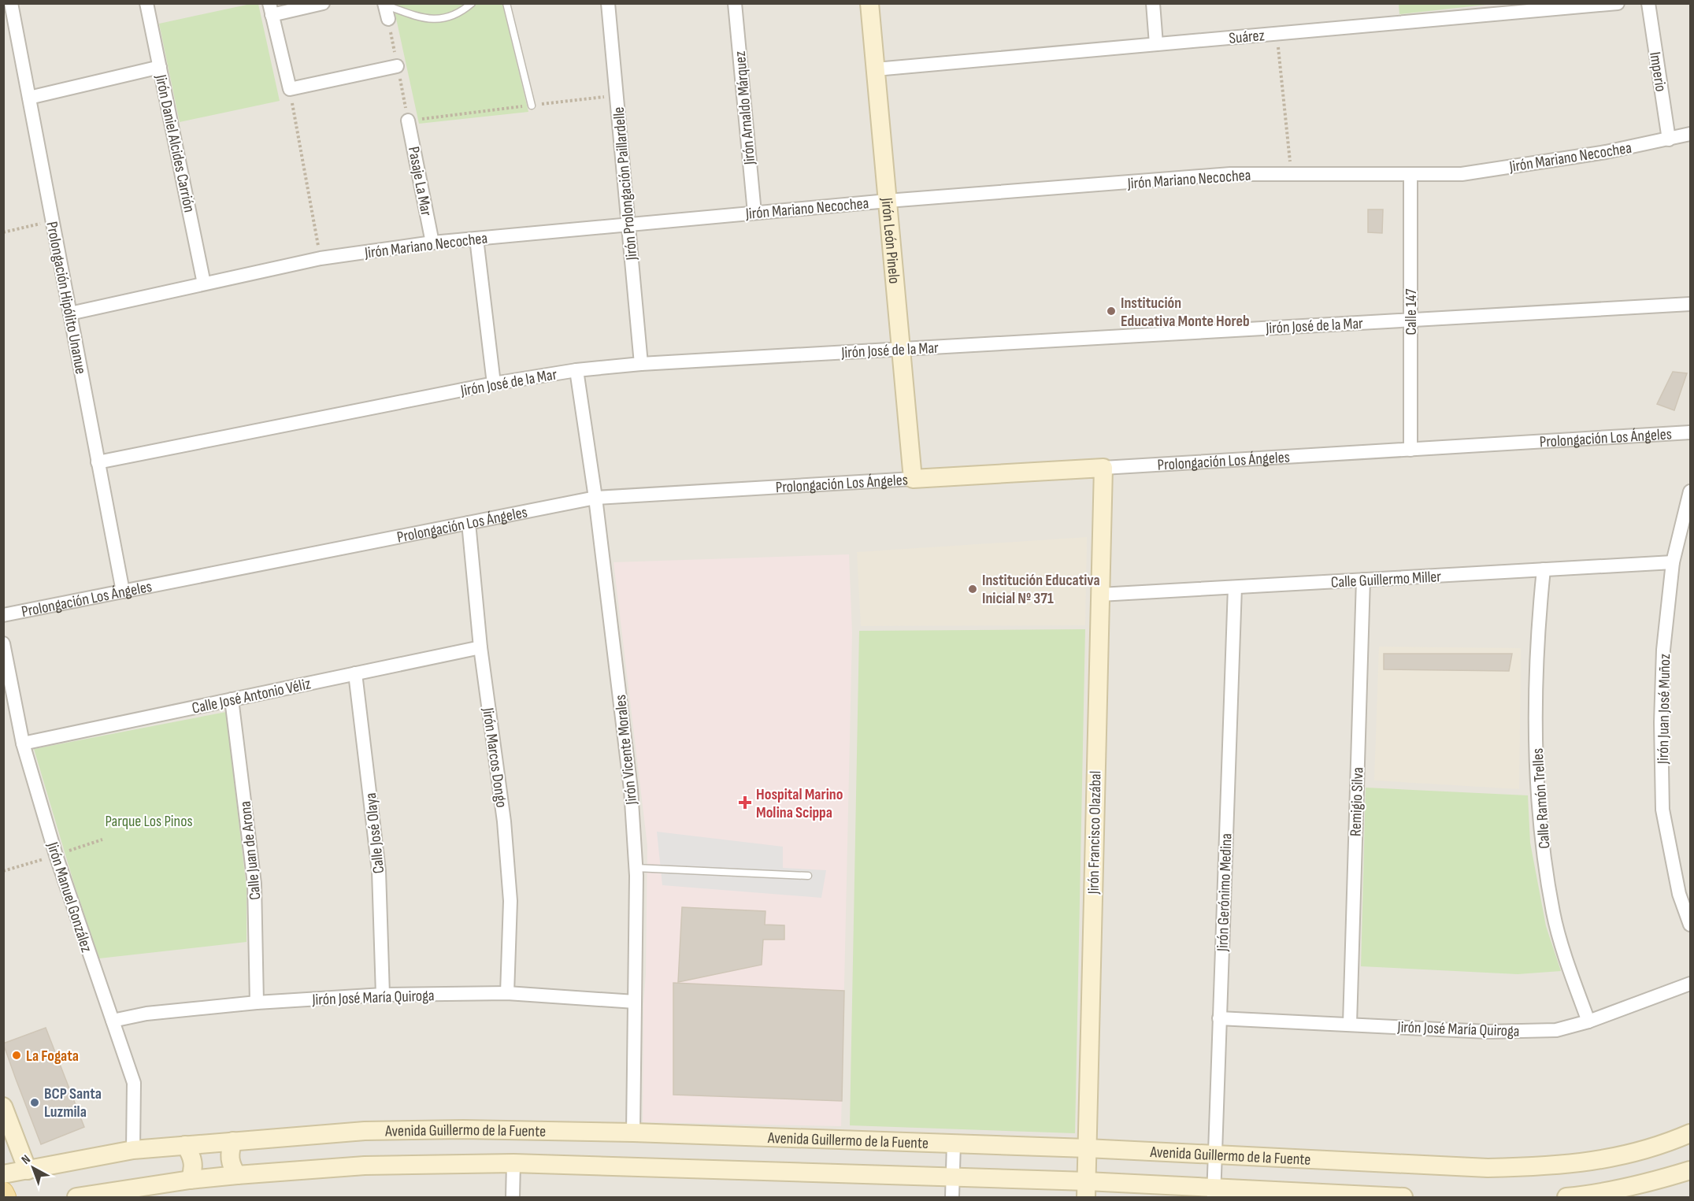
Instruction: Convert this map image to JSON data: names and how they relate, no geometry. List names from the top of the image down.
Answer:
{
  "streets": {
    "main road": [
      "Jirón León Pinelo",
      "Prolongación Los Ángeles",
      "Jirón Francisco Olazábal",
      "Avenida Guillermo de la Fuente"
    ],
    "street": [
      "Suárez",
      "Imperio",
      "Jirón Arnaldo Márquez",
      "Jirón Daniel Alcides Carrión",
      "Jirón Mariano Necochea",
      "Pasaje La Mar",
      "Jirón Prolongación Paillardelle",
      "Prolongación Hipólito Unanue",
      "Calle 147",
      "Jirón José de la Mar",
      "Calle Guillermo Miller",
      "Calle José Antonio Véliz",
      "Jirón Juan José Muñoz",
      "Jirón Vicente Morales",
      "Jirón Marcos Dongo",
      "Calle Ramón Trelles",
      "Remigio Silva",
      "Calle José Olaya",
      "Calle Juan de Arona",
      "Jirón Gerónimo Medina",
      "Jirón Manuel González",
      "Jirón José María Quiroga"
    ]
  },
  "crossings": [
    ["Suárez", "Jirón León Pinelo"],
    ["Imperio", "Jirón Mariano Necochea"],
    ["Jirón Arnaldo Márquez", "Jirón Mariano Necochea"],
    ["Jirón Daniel Alcides Carrión", "Jirón Mariano Necochea"],
    ["Jirón Mariano Necochea", "Pasaje La Mar"],
    ["Jirón Mariano Necochea", "Jirón Prolongación Paillardelle"],
    ["Jirón Mariano Necochea", "Jirón León Pinelo"],
    ["Jirón Mariano Necochea", "Prolongación Hipólito Unanue"],
    ["Jirón Mariano Necochea", "Calle 147"],
    ["Jirón Prolongación Paillardelle", "Jirón José de la Mar"],
    ["Jirón León Pinelo", "Jirón José de la Mar"],
    ["Jirón León Pinelo", "Prolongación Los Ángeles"],
    ["Prolongación Hipólito Unanue", "Jirón José de la Mar"],
    ["Prolongación Hipólito Unanue", "Prolongación Los Ángeles"],
    ["Calle 147", "Jirón José de la Mar"],
    ["Calle 147", "Prolongación Los Ángeles"],
    ["Jirón José de la Mar", "Jirón Vicente Morales"],
    ["Prolongación Los Ángeles", "Jirón Vicente Morales"],
    ["Prolongación Los Ángeles", "Jirón Marcos Dongo"],
    ["Prolongación Los Ángeles", "Jirón Francisco Olazábal"],
    ["Calle Guillermo Miller", "Jirón Juan José Muñoz"],
    ["Calle Guillermo Miller", "Calle Ramón Trelles"],
    ["Calle Guillermo Miller", "Remigio Silva"],
    ["Calle Guillermo Miller", "Jirón Francisco Olazábal"],
    ["Calle Guillermo Miller", "Jirón Gerónimo Medina"],
    ["Calle José Antonio Véliz", "Jirón Marcos Dongo"],
    ["Calle José Antonio Véliz", "Calle José Olaya"],
    ["Calle José Antonio Véliz", "Calle Juan de Arona"],
    ["Calle José Antonio Véliz", "Jirón Manuel González"],
    ["Jirón Vicente Morales", "Jirón José María Quiroga"],
    ["Jirón Vicente Morales", "Avenida Guillermo de la Fuente"],
    ["Jirón Marcos Dongo", "Jirón José María Quiroga"],
    ["Calle Ramón Trelles", "Jirón José María Quiroga"],
    ["Remigio Silva", "Jirón José María Quiroga"],
    ["Jirón Francisco Olazábal", "Avenida Guillermo de la Fuente"],
    ["Calle José Olaya", "Jirón José María Quiroga"],
    ["Calle Juan de Arona", "Jirón José María Quiroga"],
    ["Jirón Gerónimo Medina", "Jirón José María Quiroga"],
    ["Jirón Gerónimo Medina", "Avenida Guillermo de la Fuente"],
    ["Jirón Manuel González", "Jirón José María Quiroga"],
    ["Jirón Manuel González", "Avenida Guillermo de la Fuente"]
  ],
  "parks": ["Parque Los Pinos"],
  "places": {
    "other": [
      "Institución Educativa Monte Horeb",
      "Institución Educativa Inicial Nº 371",
      "La Fogata",
      "BCP Santa Luzmila"
    ],
    "health": ["Hospital Marino Molina Scippa"]
  },
  "north": "top left"
}
